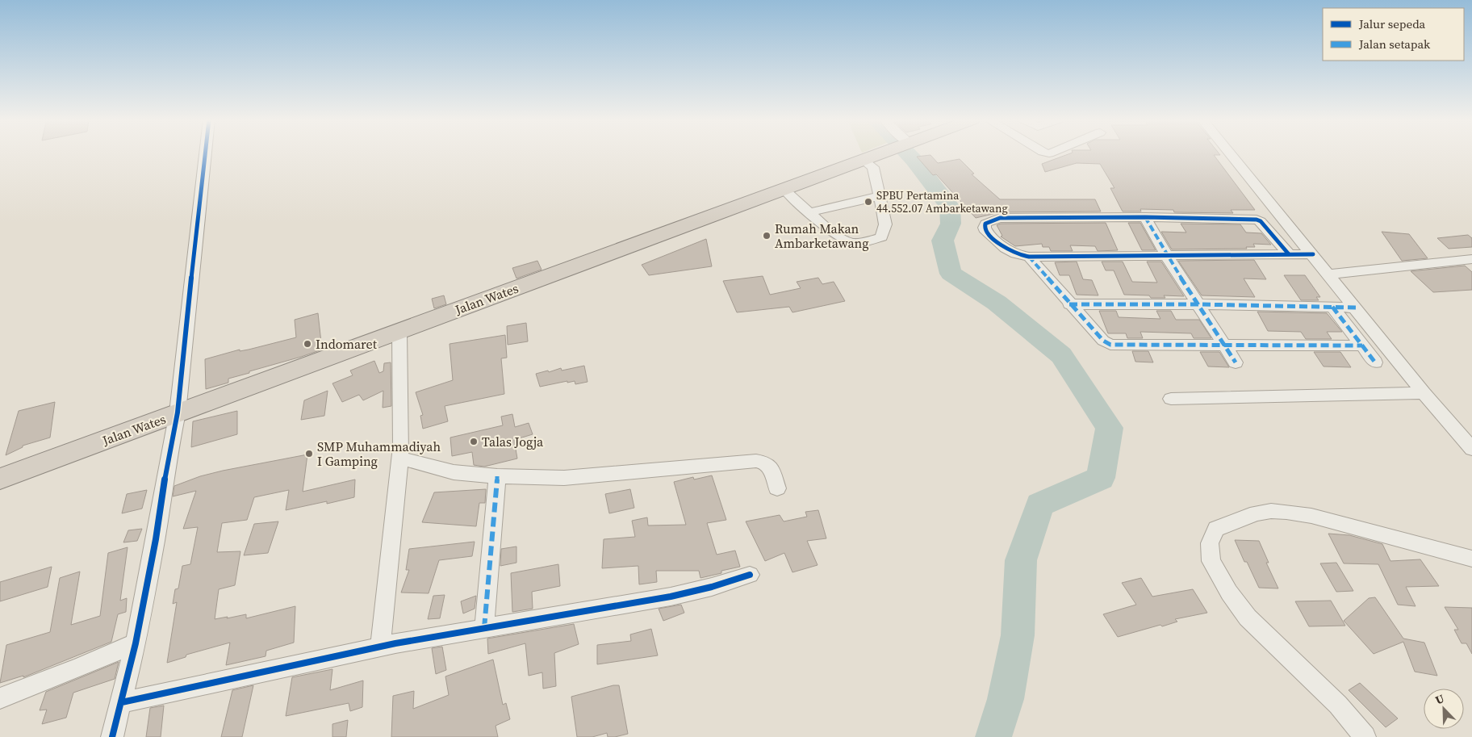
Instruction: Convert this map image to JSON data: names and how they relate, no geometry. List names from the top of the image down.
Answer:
{
  "streets": {
    "highway": ["Jalan Wates"]
  },
  "places": [
    "SPBU Pertamina 44.552.07 Ambarketawang",
    "Rumah Makan Ambarketawang",
    "Indomaret",
    "Talas Jogja",
    "SMP Muhammadiyah I Gamping"
  ],
  "legend": ["Jalur sepeda", "Jalan setapak"],
  "north": "top left"
}
